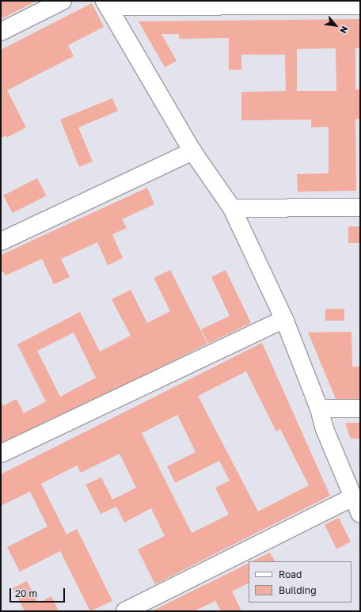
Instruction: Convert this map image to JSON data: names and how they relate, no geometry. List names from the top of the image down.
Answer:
{
  "legend": ["Road", "Building"],
  "scale_bar": "20 m",
  "north": "bottom right"
}
